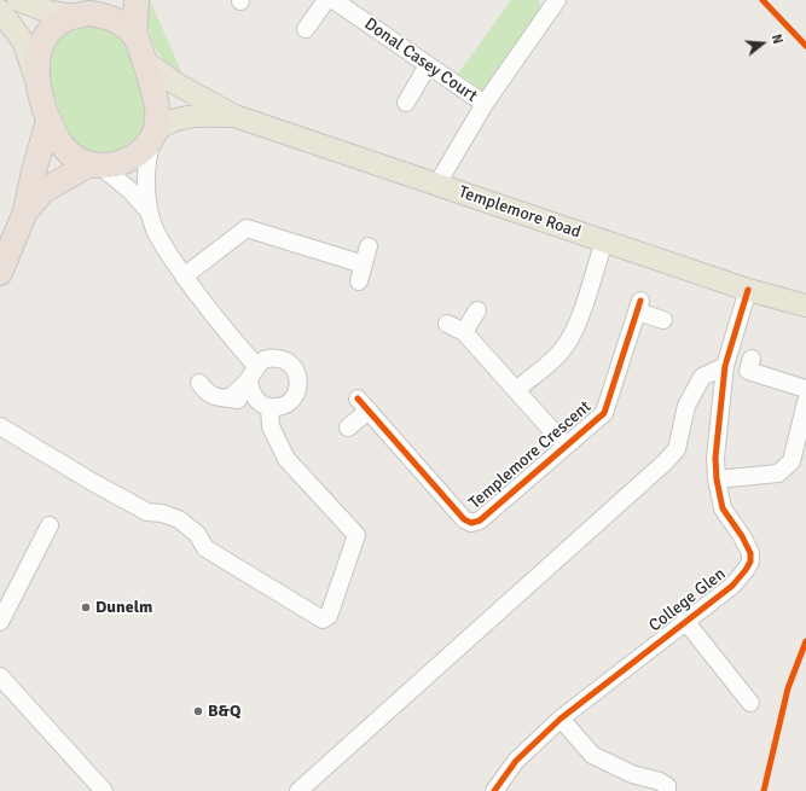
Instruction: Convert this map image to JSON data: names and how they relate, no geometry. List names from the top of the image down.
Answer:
{
  "streets": {
    "main road": ["Templemore Road"],
    "street": ["Donal Casey Court", "Templemore Crescent", "College Glen"]
  },
  "crossings": [
    ["Templemore Road", "College Glen"]
  ],
  "places": ["Dunelm", "B&Q"],
  "north": "right"
}
